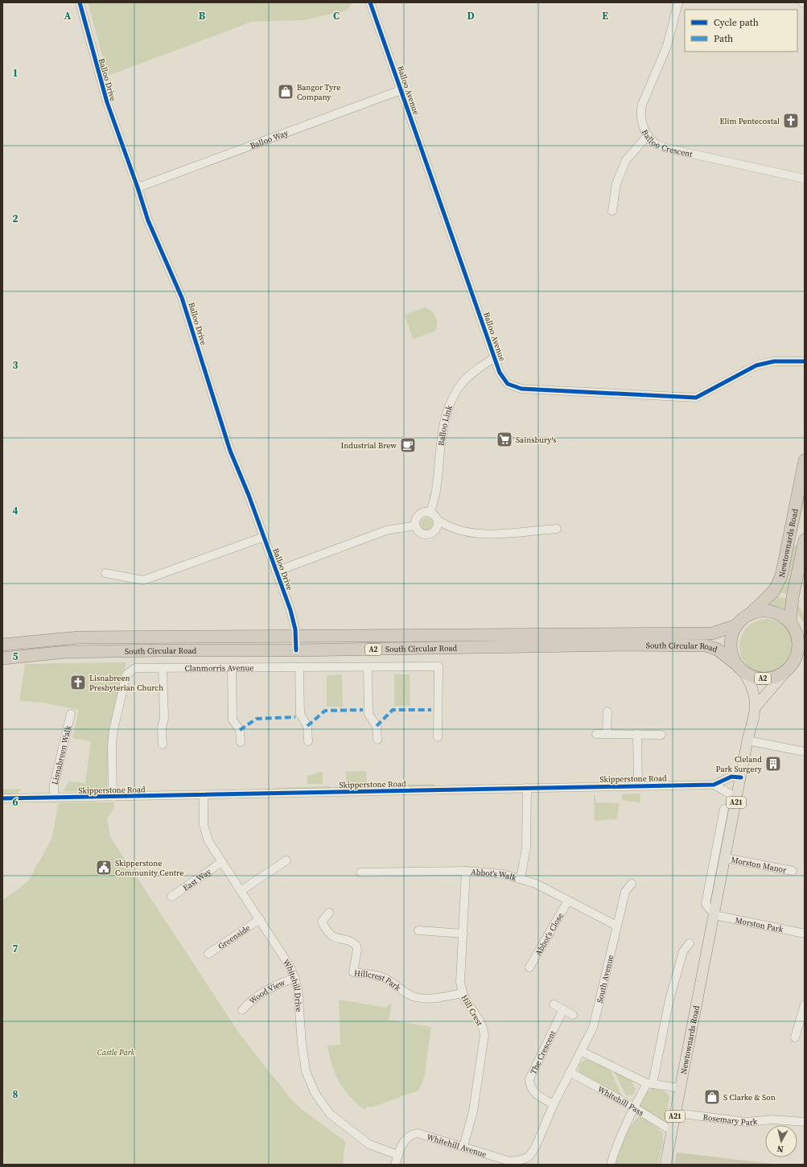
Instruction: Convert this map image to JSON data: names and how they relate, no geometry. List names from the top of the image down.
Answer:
{
  "streets": {
    "highway": ["Newtownards Road", "South Circular Road", "A2"],
    "main road": ["A21"],
    "street": [
      "Balloo Drive",
      "Balloo Avenue",
      "Balloo Way",
      "Balloo Crescent",
      "Balloo Link",
      "Clanmorris Avenue",
      "Lisnabreen Walk",
      "Skipperstone Road",
      "Morston Manor",
      "Abbot's Walk",
      "East Way",
      "Morston Park",
      "Abbot's Close",
      "Greenside",
      "South Avenue",
      "Hillcrest Park",
      "Whitehill Drive",
      "Wood View",
      "Hill Crest",
      "The Crescent",
      "Whitehill Pass",
      "Rosemary Park",
      "Whitehill Avenue"
    ]
  },
  "crossings": [
    ["Balloo Drive", "Balloo Way"],
    ["Balloo Drive", "South Circular Road"],
    ["Balloo Avenue", "Balloo Way"],
    ["Balloo Avenue", "Balloo Link"],
    ["Newtownards Road", "South Circular Road"],
    ["Newtownards Road", "A2"],
    ["Newtownards Road", "Skipperstone Road"],
    ["Newtownards Road", "Morston Manor"],
    ["Newtownards Road", "Morston Park"],
    ["Newtownards Road", "Whitehill Pass"],
    ["Newtownards Road", "Rosemary Park"],
    ["South Circular Road", "A2"],
    ["Clanmorris Avenue", "Skipperstone Road"],
    ["Lisnabreen Walk", "Skipperstone Road"],
    ["Skipperstone Road", "Whitehill Drive"],
    ["Abbot's Walk", "Abbot's Close"],
    ["Abbot's Walk", "South Avenue"],
    ["Abbot's Walk", "Hill Crest"],
    ["East Way", "Whitehill Drive"],
    ["Greenside", "Whitehill Drive"],
    ["South Avenue", "Whitehill Pass"],
    ["South Avenue", "Whitehill Avenue"],
    ["Hillcrest Park", "Hill Crest"],
    ["Whitehill Drive", "Wood View"],
    ["Whitehill Drive", "Whitehill Avenue"],
    ["Hill Crest", "Whitehill Avenue"],
    ["The Crescent", "Whitehill Avenue"],
    ["Whitehill Pass", "Whitehill Avenue"]
  ],
  "parks": ["Castle Park"],
  "places": {
    "shop": ["Bangor Tyre Company", "S Clarke & Son"],
    "church": ["Elim Pentecostal", "Lisnabreen Presbyterian Church"],
    "supermarket": ["Sainsbury's"],
    "cafe": ["Industrial Brew"],
    "building": ["Cleland Park Surgery"],
    "public building": ["Skipperstone Community Centre"]
  },
  "legend": ["Cycle path", "Path"],
  "north": "bottom",
  "grid": {
    "columns": [
      "A",
      "B",
      "C",
      "D",
      "E"
    ],
    "rows": [
      "1",
      "2",
      "3",
      "4",
      "5",
      "6",
      "7",
      "8"
    ]
  }
}
